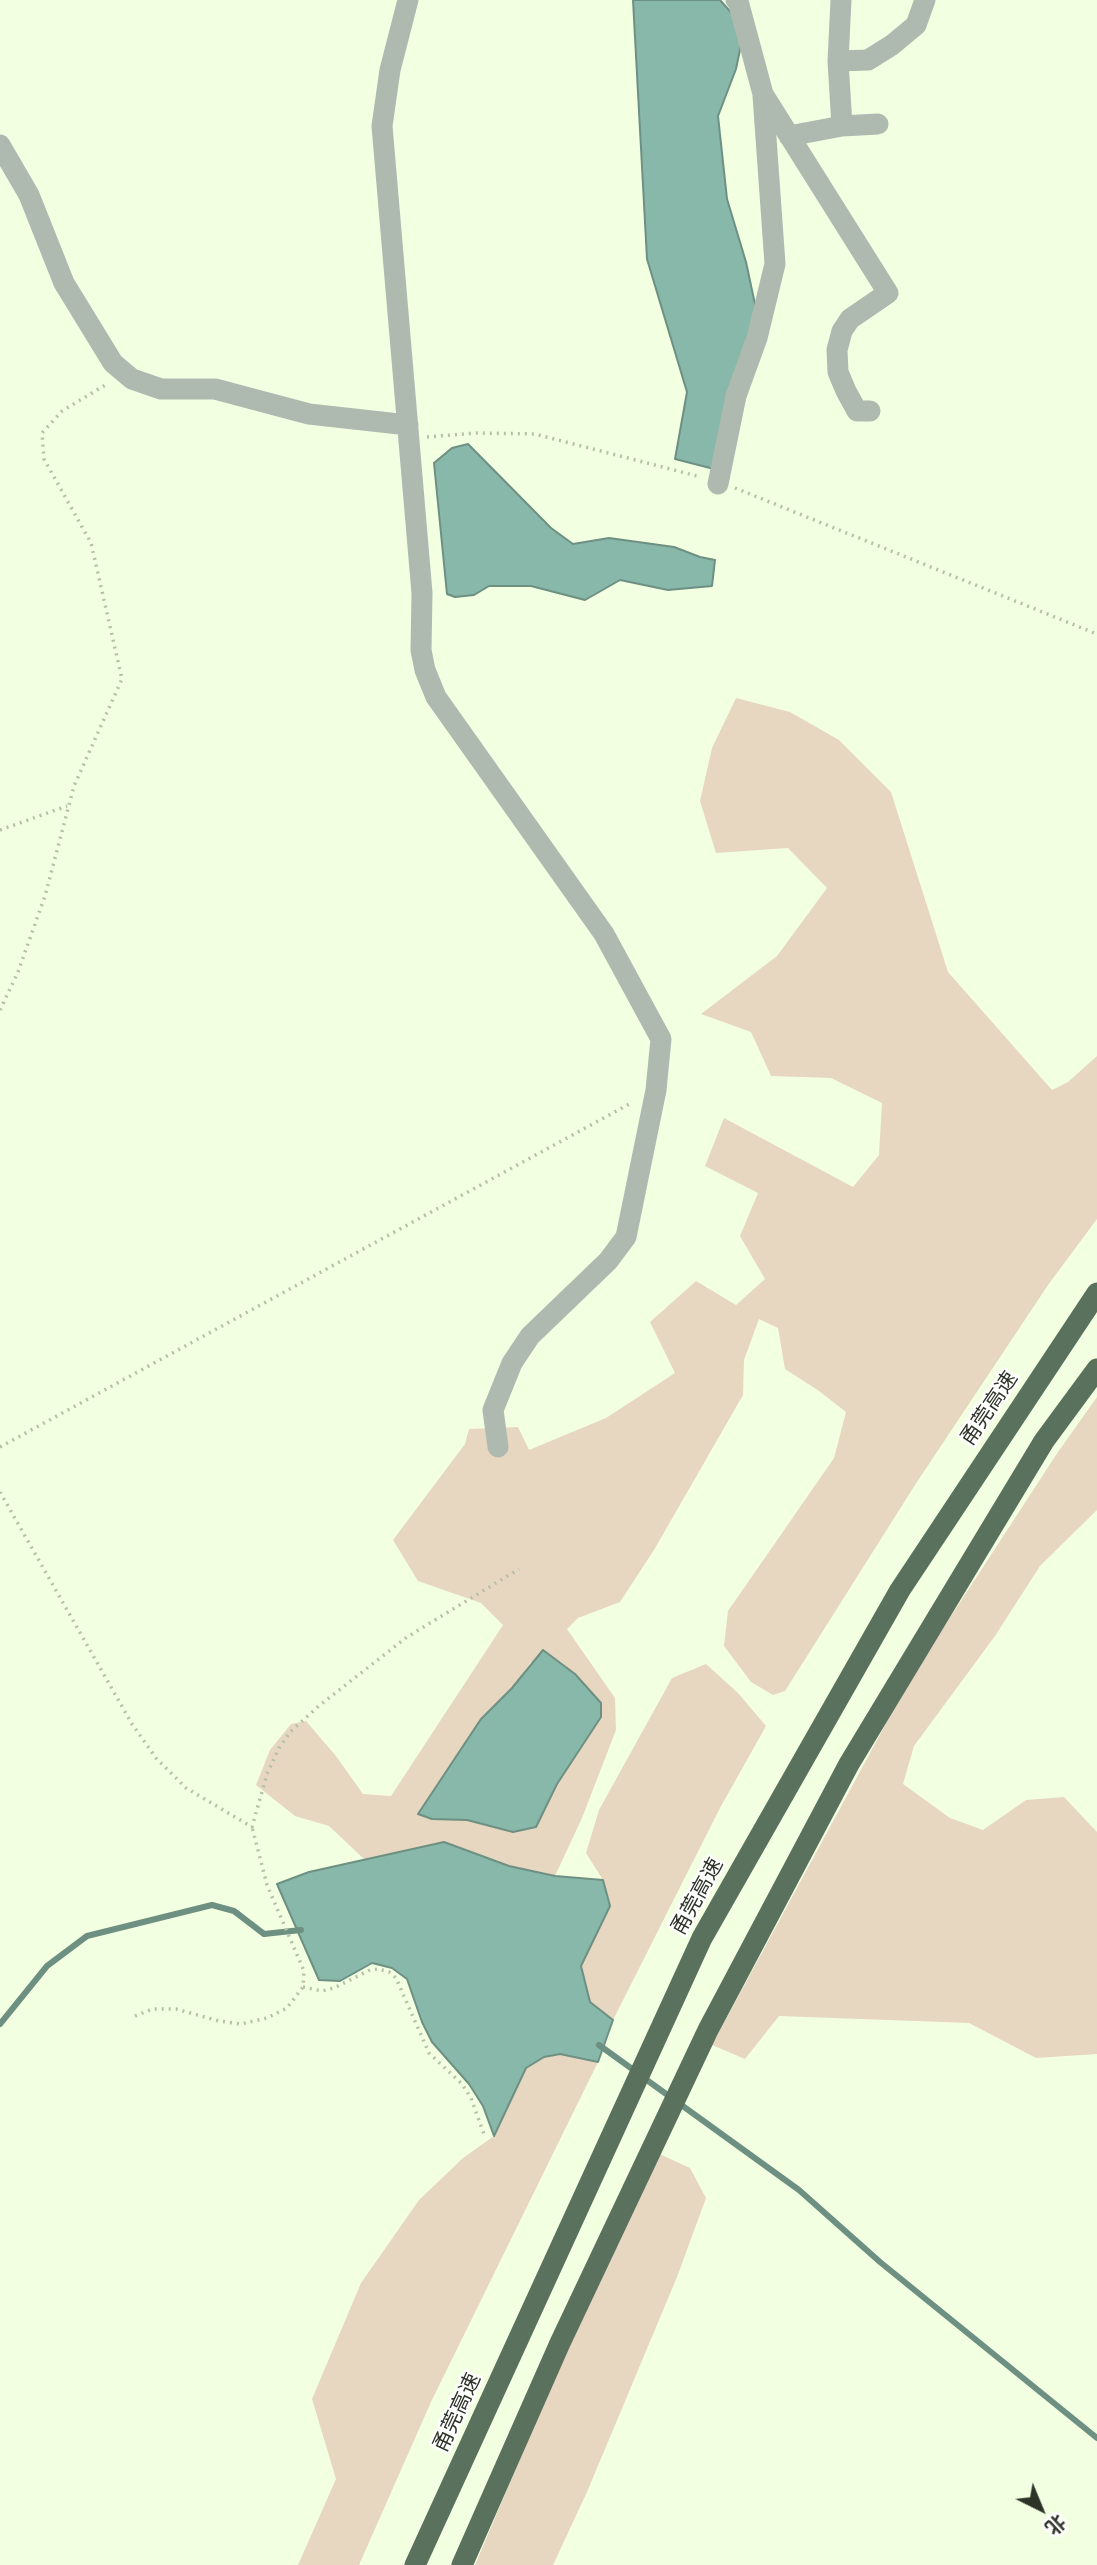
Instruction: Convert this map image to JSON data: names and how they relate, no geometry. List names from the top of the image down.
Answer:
{
  "streets": {
    "highway": ["甬莞高速"]
  },
  "north": "bottom right"
}
